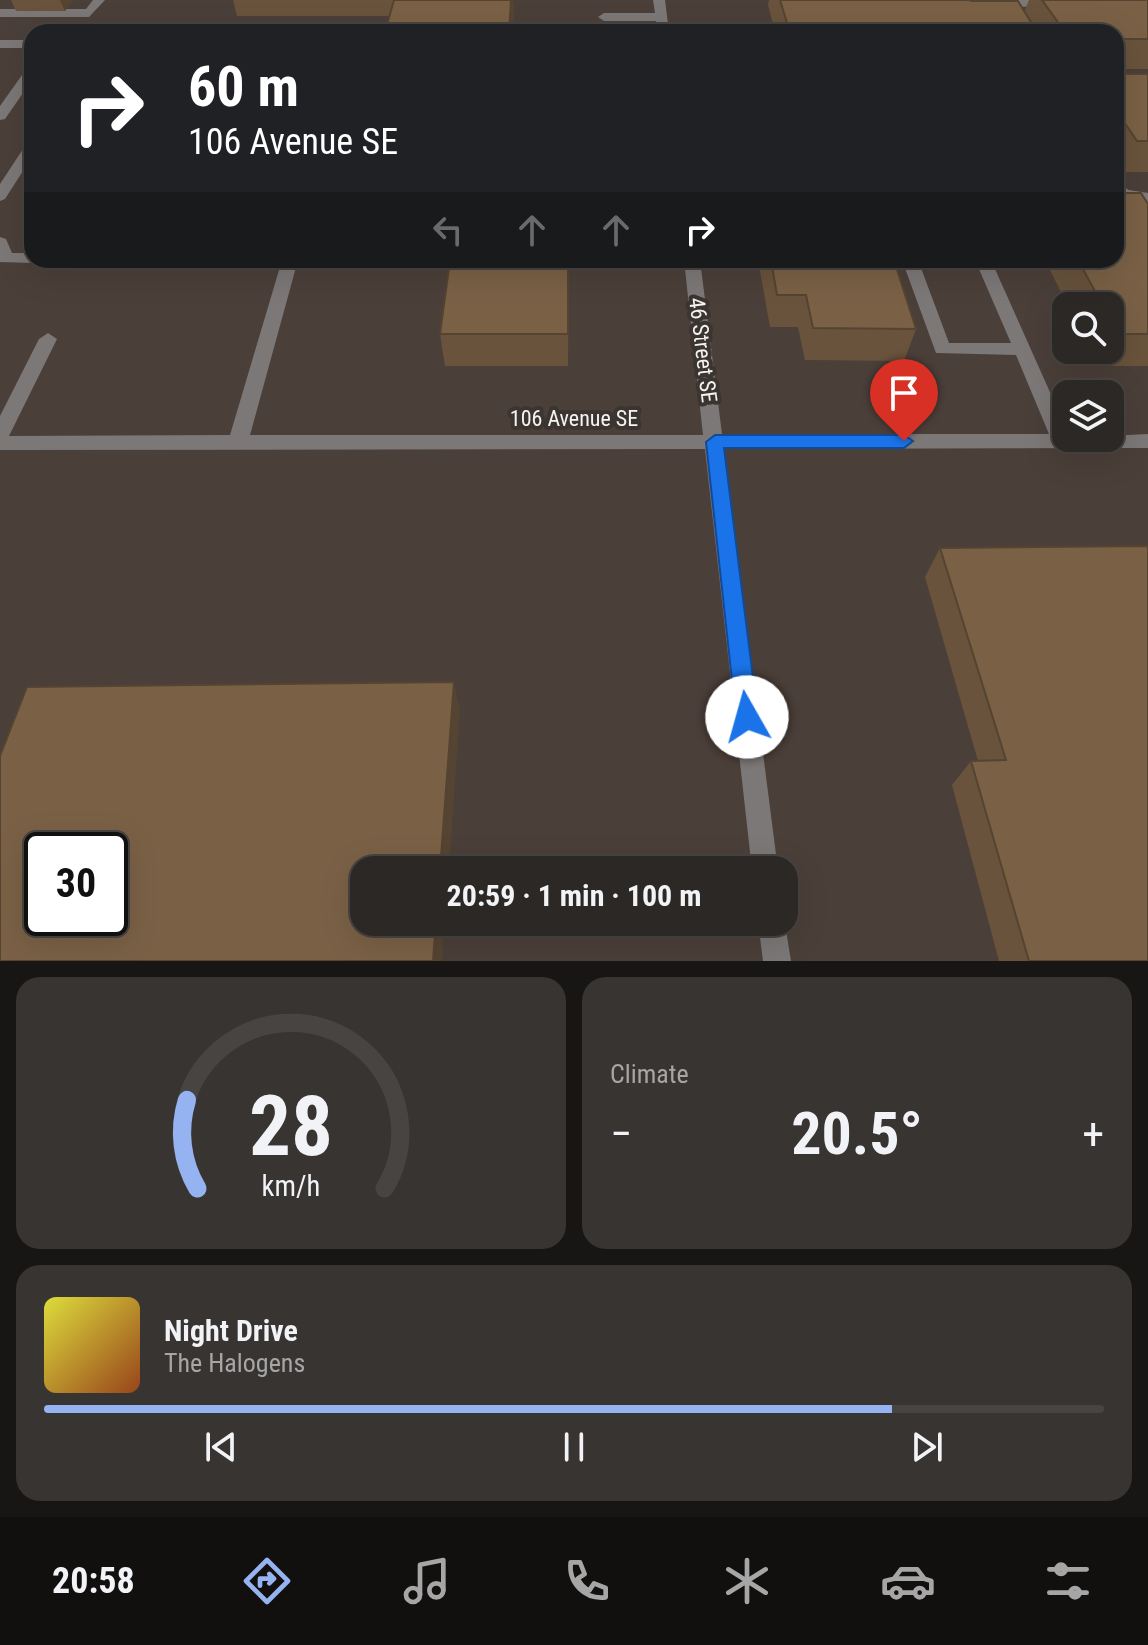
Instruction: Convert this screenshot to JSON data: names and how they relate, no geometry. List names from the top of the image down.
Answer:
{
  "streets": {
    "street": ["46 Street SE", "106 Avenue SE"]
  },
  "crossings": [
    ["46 Street SE", "106 Avenue SE"]
  ],
  "page": {
    "turn": ["60 m", "106 Avenue SE"],
    "limit": "30",
    "trip": "20:59 · 1 min · 100 m",
    "tile": "Climate",
    "heat": ["−", "20.5°", "+"],
    "song": ["Night Drive", "The Halogens"],
    "tabs": "20:58",
    "gauge": ["28", "km/h"]
  }
}
